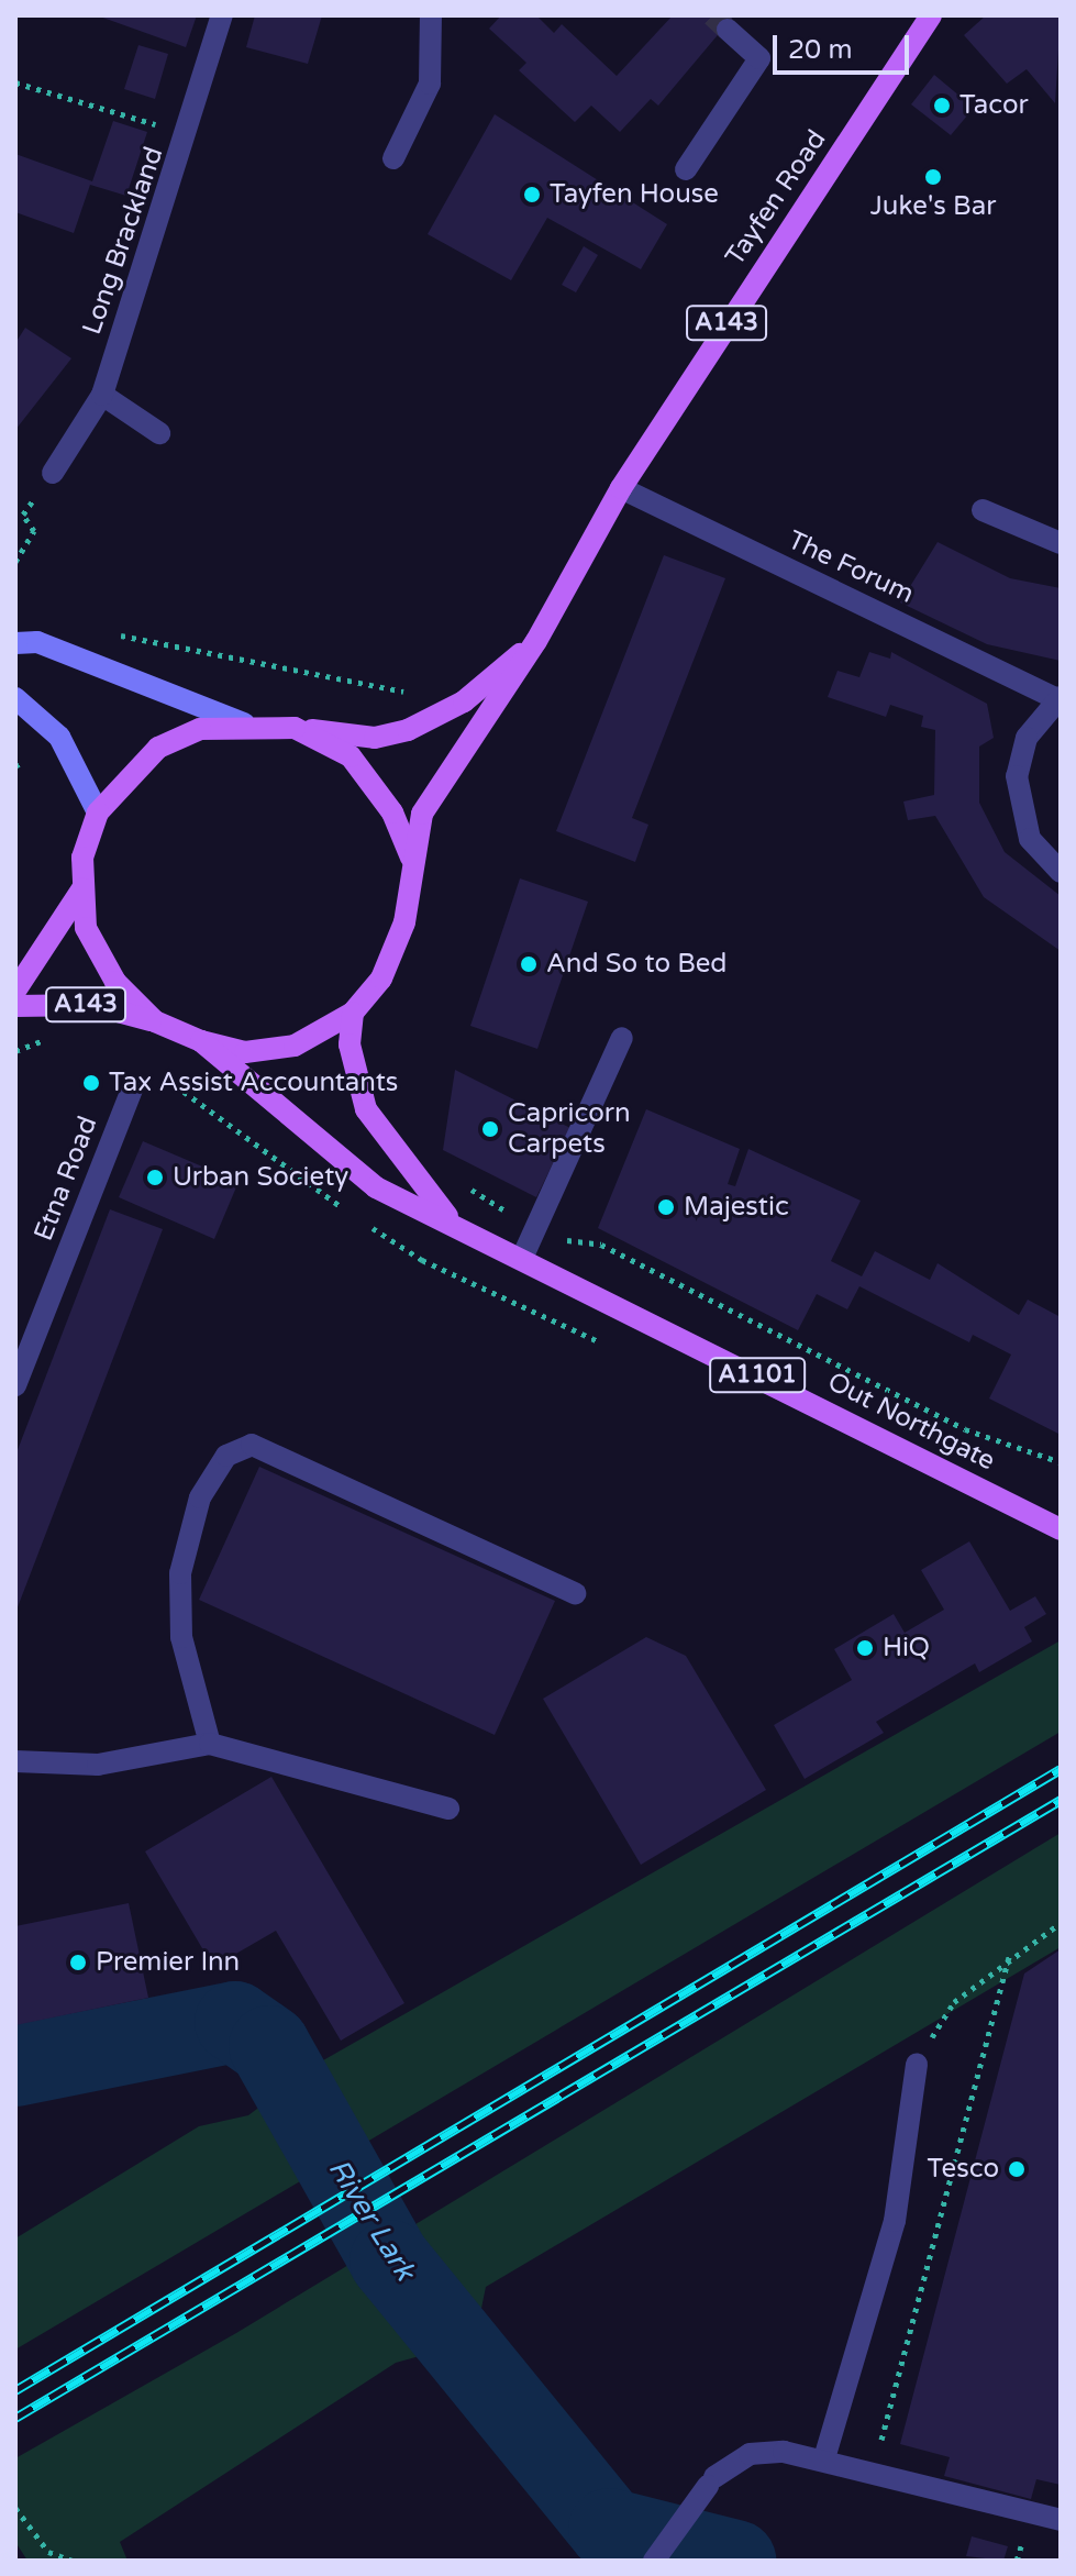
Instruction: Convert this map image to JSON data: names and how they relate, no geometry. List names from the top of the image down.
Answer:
{
  "streets": {
    "main road": [
      "Tayfen Road",
      "A143",
      "A1101",
      "Out Northgate"
    ],
    "street": ["Long Brackland", "The Forum", "Etna Road"]
  },
  "crossings": [
    ["Tayfen Road", "A143"],
    ["Tayfen Road", "The Forum"],
    ["A1101", "Out Northgate"]
  ],
  "water": ["River Lark"],
  "places": [
    "Tacor",
    "Juke's Bar",
    "Tayfen House",
    "And So to Bed",
    "Tax Assist Accountants",
    "Capricorn Carpets",
    "Urban Society",
    "Majestic",
    "HiQ",
    "Premier Inn",
    "Tesco"
  ],
  "scale_bar": "20 m"
}
